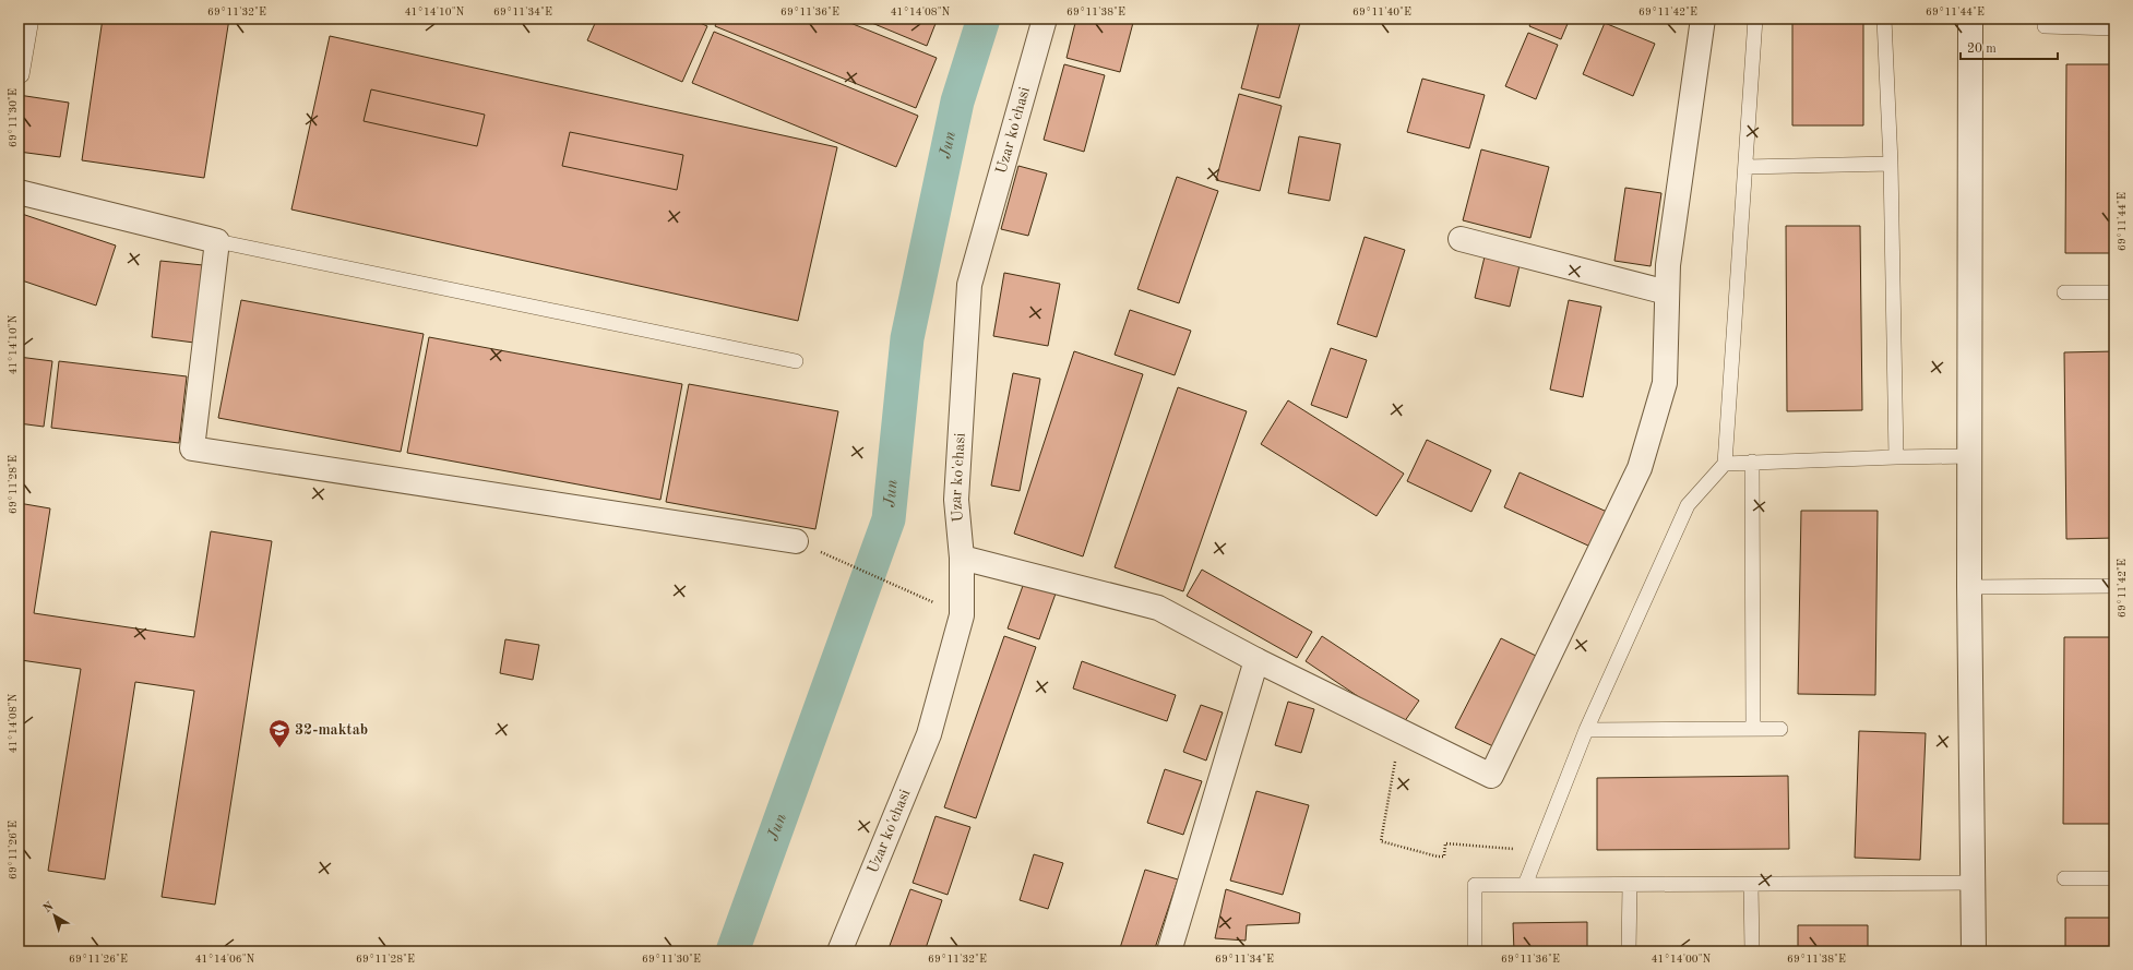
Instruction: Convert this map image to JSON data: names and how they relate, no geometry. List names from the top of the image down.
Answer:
{
  "streets": {
    "street": ["Uzar ko'chasi"]
  },
  "water": ["Jun"],
  "places": {
    "school or university": ["32-maktab"]
  },
  "scale_bar": "20 m",
  "north": "top left",
  "coordinates": [
    "69°11'32\"E",
    "41°14'10\"N",
    "69°11'34\"E",
    "69°11'36\"E",
    "41°14'08\"N",
    "69°11'38\"E",
    "69°11'40\"E",
    "69°11'42\"E",
    "69°11'44\"E",
    "69°11'30\"E",
    "69°11'28\"E",
    "69°11'26\"E",
    "41°14'06\"N",
    "41°14'00\"N"
  ]
}
